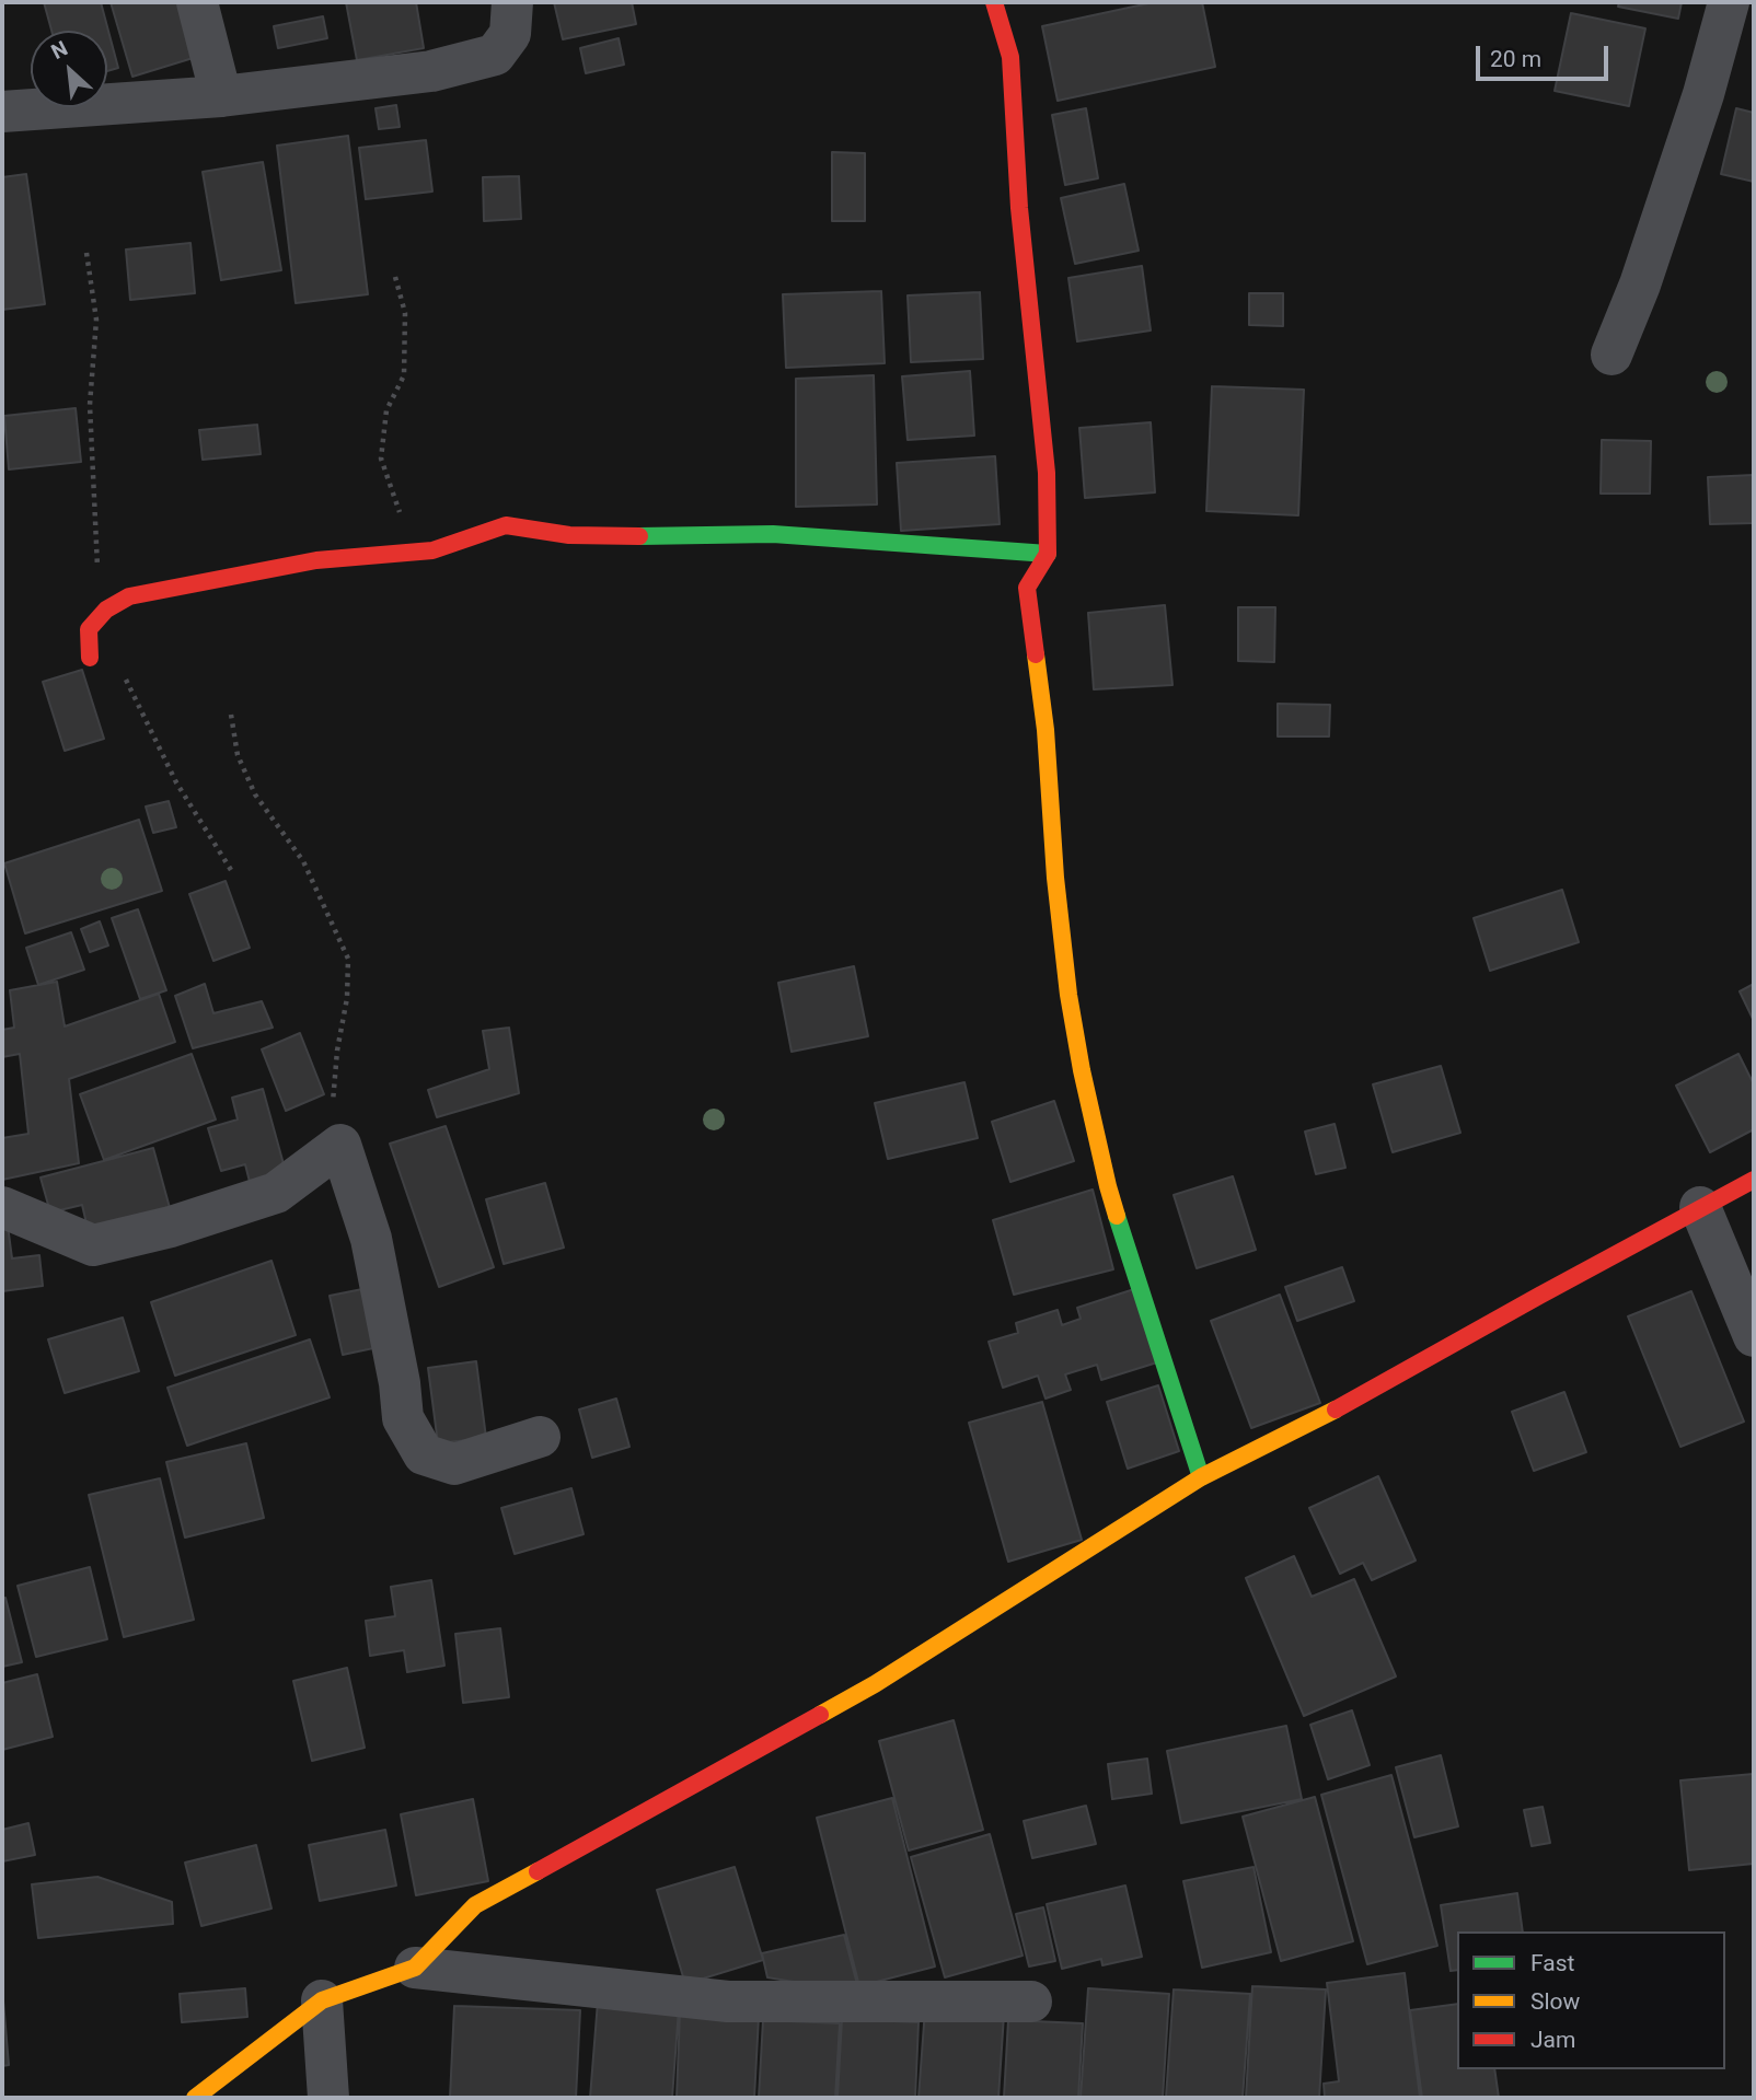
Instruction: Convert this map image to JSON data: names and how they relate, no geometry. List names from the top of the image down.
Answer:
{
  "legend": ["Fast", "Slow", "Jam"],
  "scale_bar": "20 m",
  "north": "top left"
}
